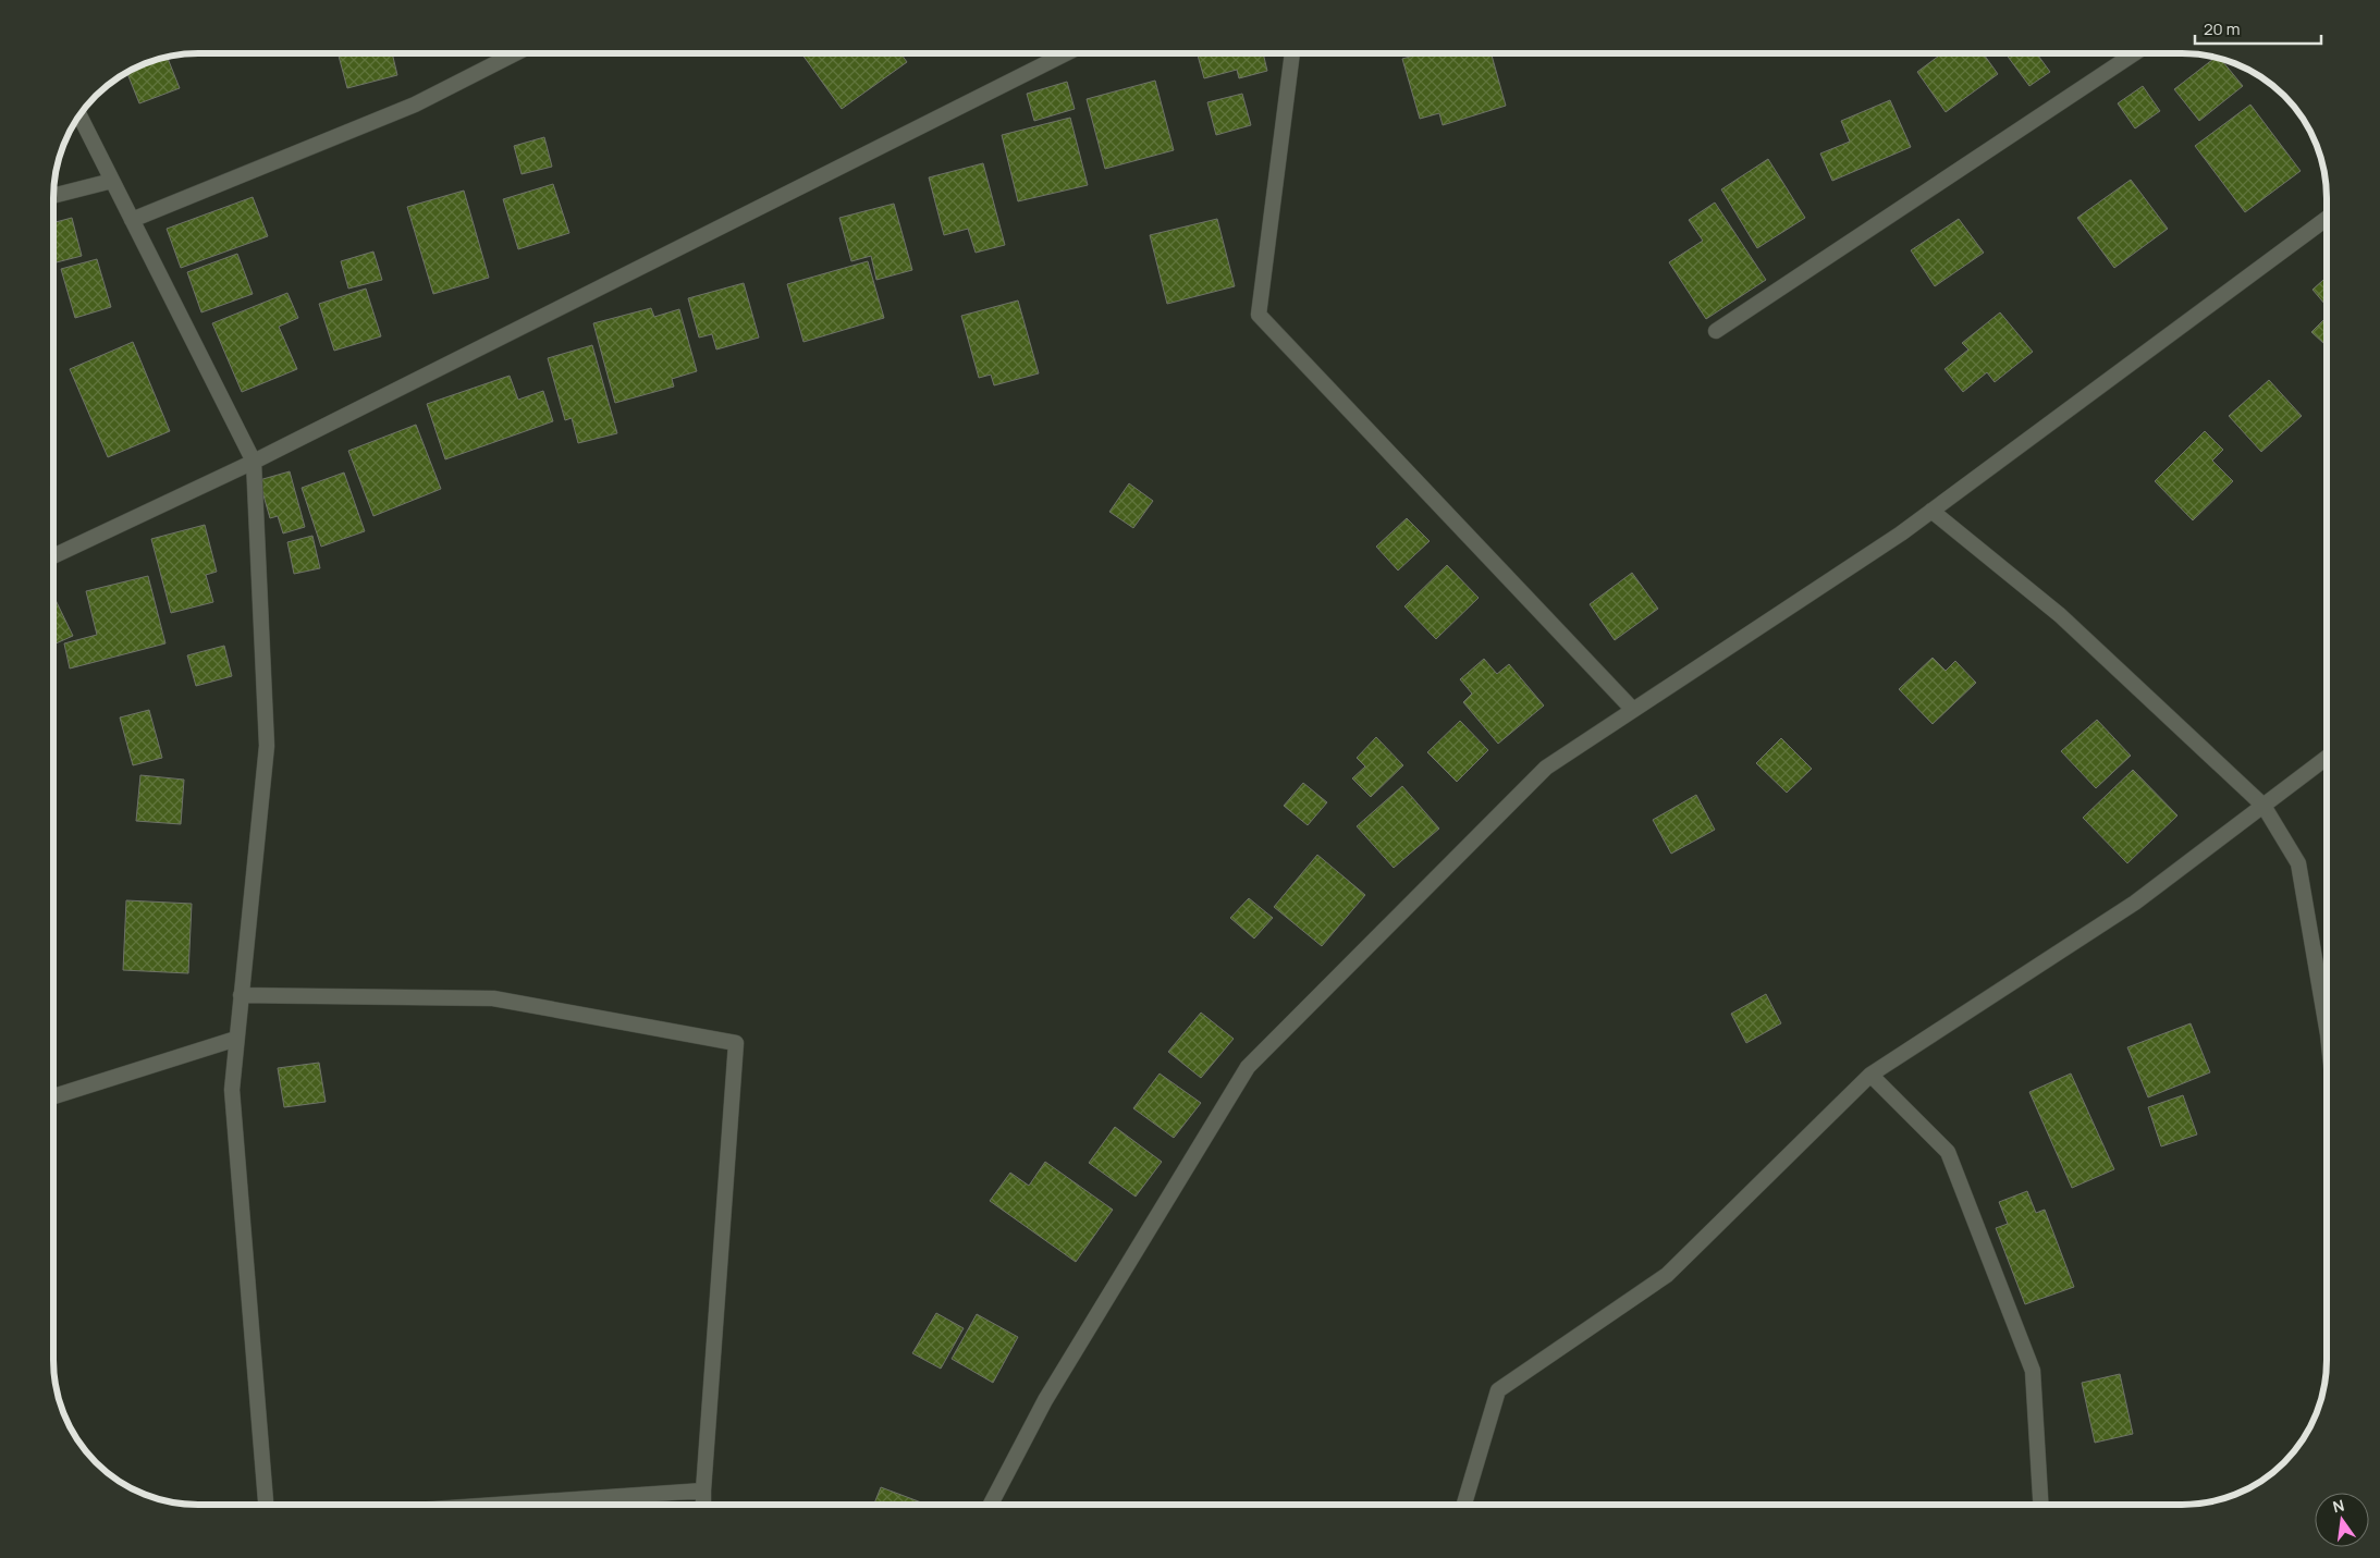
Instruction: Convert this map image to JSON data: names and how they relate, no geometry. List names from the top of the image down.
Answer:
{
  "scale_bar": "20 m",
  "north": "top"
}
